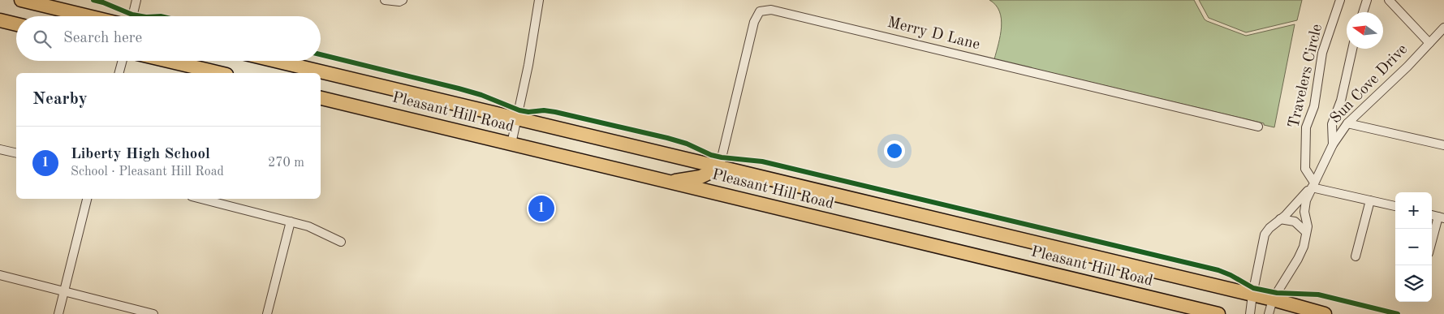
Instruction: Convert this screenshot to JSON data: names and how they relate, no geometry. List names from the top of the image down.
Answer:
{
  "streets": {
    "main road": ["Pleasant Hill Road"],
    "street": ["Merry D Lane", "Travelers Circle", "Sun Cove Drive"]
  },
  "crossings": [
    ["Merry D Lane", "Pleasant Hill Road"],
    ["Travelers Circle", "Sun Cove Drive"],
    ["Sun Cove Drive", "Pleasant Hill Road"]
  ],
  "north": "left",
  "page": {
    "search": "Search here",
    "heading": "Nearby",
    "list": [
      {
        "mark": "1",
        "name": "Liberty High School",
        "note": "School · Pleasant Hill Road",
        "value": "270 m"
      }
    ],
    "map_buttons": ["+", "−"],
    "pins": "1"
  }
}
